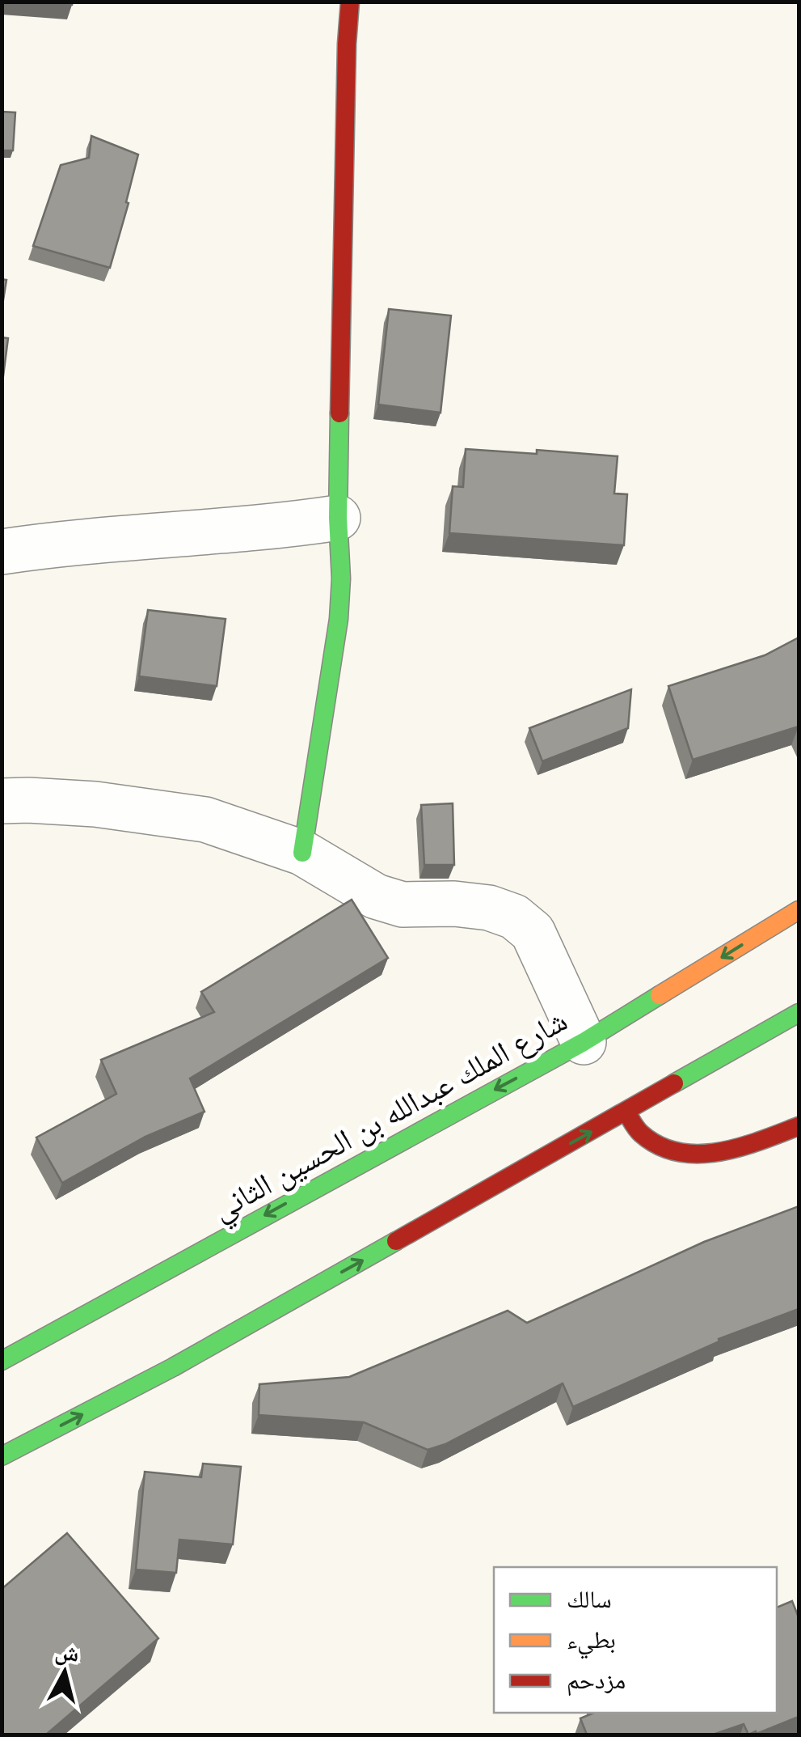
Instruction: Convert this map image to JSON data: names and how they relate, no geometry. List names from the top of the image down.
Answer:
{
  "streets": {
    "main road": ["شارع الملك عبدالله بن الحسين الثاني"]
  },
  "legend": ["سالك", "بطيء", "مزدحم"],
  "north": "top"
}
